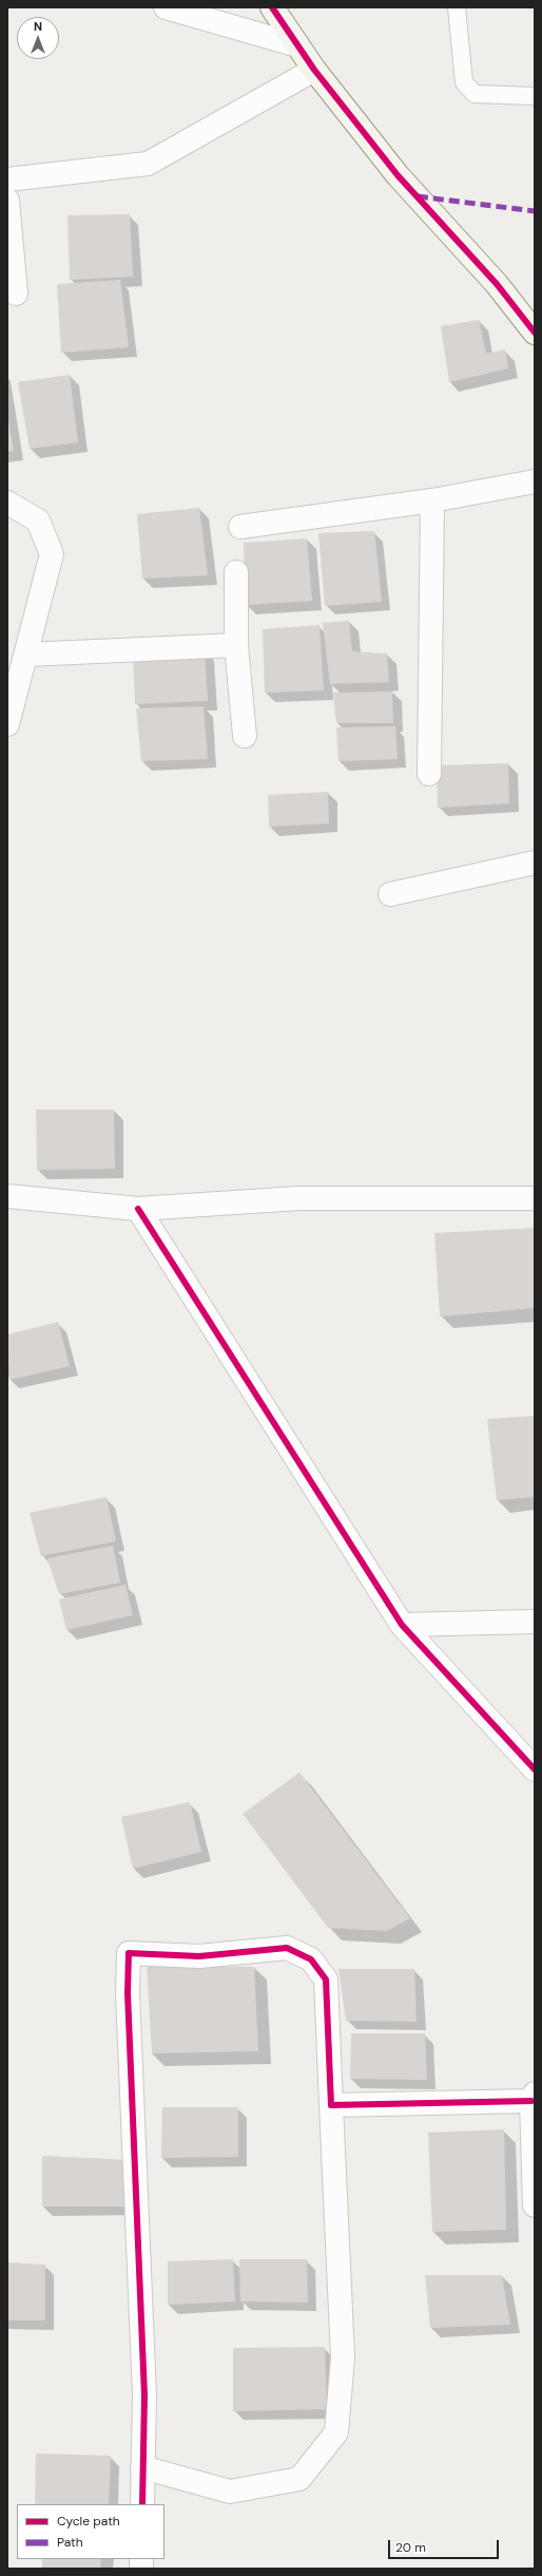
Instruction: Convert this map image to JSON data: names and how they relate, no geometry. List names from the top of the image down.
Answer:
{
  "legend": ["Cycle path", "Path"],
  "scale_bar": "20 m",
  "north": "top"
}
